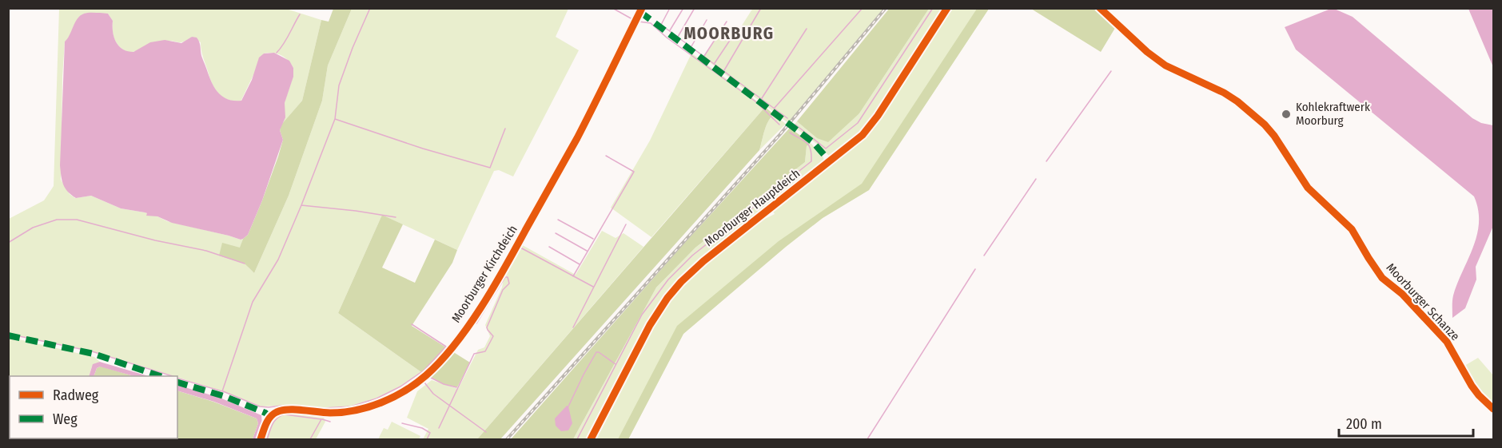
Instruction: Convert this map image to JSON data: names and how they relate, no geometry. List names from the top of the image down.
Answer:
{
  "streets": {
    "main road": ["Moorburger Hauptdeich"],
    "street": ["Moorburger Kirchdeich", "Moorburger Schanze"]
  },
  "districts": ["MOORBURG"],
  "places": ["Kohlekraftwerk Moorburg"],
  "legend": ["Radweg", "Weg"],
  "scale_bar": "200 m"
}
